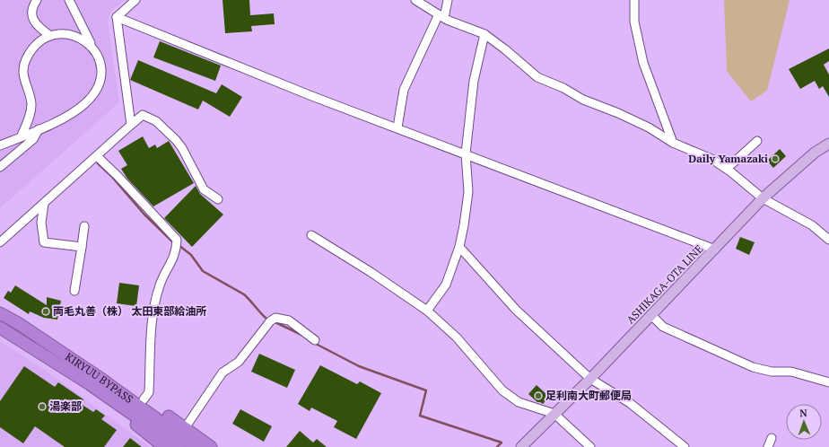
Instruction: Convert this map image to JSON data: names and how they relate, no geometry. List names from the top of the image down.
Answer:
{
  "streets": {
    "highway": ["KIRYUU BYPASS"],
    "main road": ["ASHIKAGA-OTA LINE"]
  },
  "places": [
    "Daily Yamazaki",
    "両毛丸善（株） 太田東部給油所",
    "足利南大町郵便局",
    "湯楽部"
  ],
  "north": "top"
}
